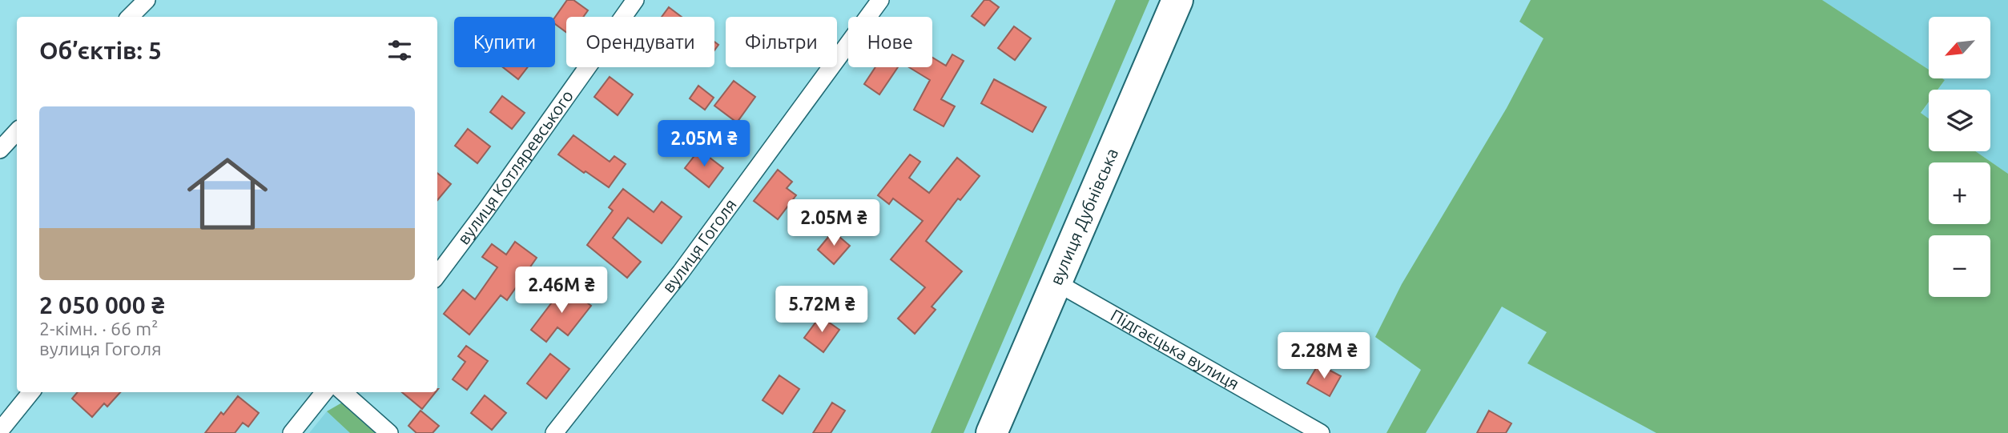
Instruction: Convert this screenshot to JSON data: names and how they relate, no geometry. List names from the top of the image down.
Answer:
{
  "streets": {
    "highway": ["вулиця Дубнівська"],
    "street": ["вулиця Котляревського", "вулиця Гоголя", "Підгаєцька вулиця"]
  },
  "crossings": [
    ["вулиця Дубнівська", "Підгаєцька вулиця"]
  ],
  "north": "bottom left",
  "page": {
    "map_buttons": ["+", "−"],
    "chip": [
      "Купити",
      "Орендувати",
      "Фільтри",
      "Нове"
    ],
    "heading": "Об’єктів: 5",
    "list": [
      {
        "name": "2 050 000 ₴",
        "note": "2-кімн. · 66 m² · вулиця Гоголя"
      }
    ],
    "price": [
      "2.05M ₴",
      "2.05M ₴",
      "2.46M ₴",
      "5.72M ₴",
      "2.28M ₴"
    ]
  }
}
